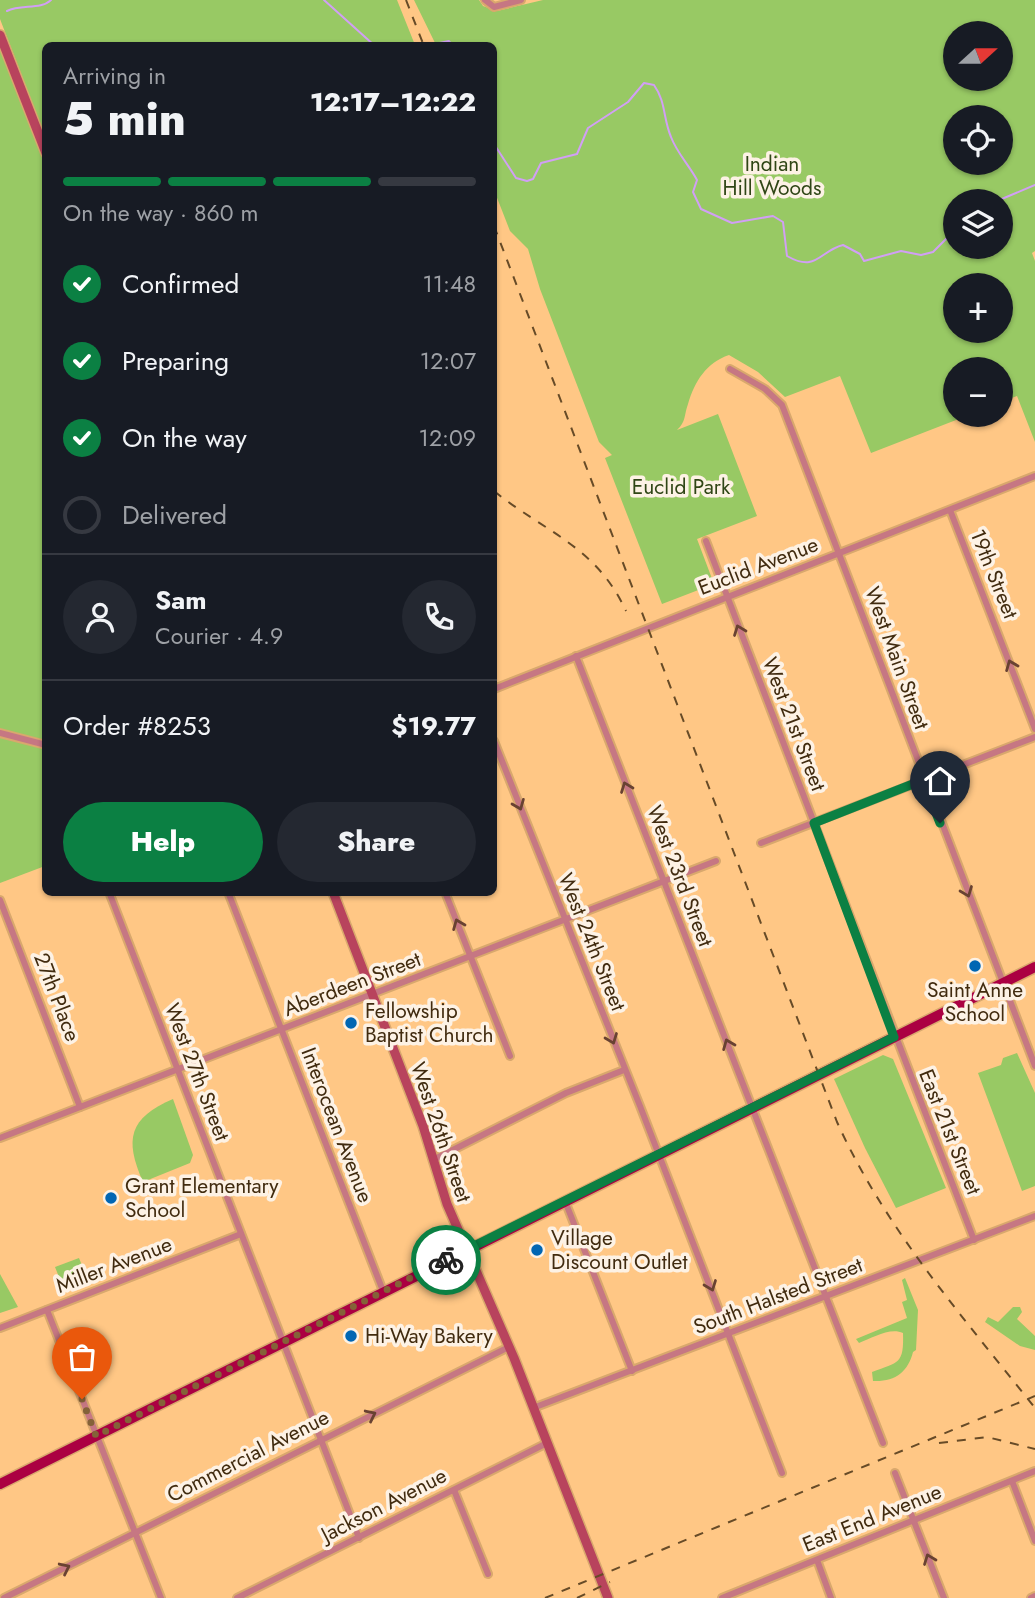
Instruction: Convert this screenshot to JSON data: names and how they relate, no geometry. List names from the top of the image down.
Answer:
{
  "streets": {
    "street": [
      "Euclid Avenue",
      "19th Street",
      "West Main Street",
      "West 21st Street",
      "West 23rd Street",
      "West 24th Street",
      "Aberdeen Street",
      "27th Place",
      "West 27th Street",
      "Interocean Avenue",
      "West 26th Street",
      "East 21st Street",
      "Miller Avenue",
      "South Halsted Street",
      "Commercial Avenue",
      "Jackson Avenue",
      "East End Avenue"
    ]
  },
  "crossings": [
    ["Euclid Avenue", "19th Street"],
    ["Euclid Avenue", "West Main Street"],
    ["Euclid Avenue", "West 21st Street"],
    ["Euclid Avenue", "West 23rd Street"],
    ["West 21st Street", "East 21st Street"],
    ["West 23rd Street", "Aberdeen Street"],
    ["West 23rd Street", "South Halsted Street"],
    ["West 24th Street", "Aberdeen Street"],
    ["West 24th Street", "South Halsted Street"],
    ["Aberdeen Street", "27th Place"],
    ["Aberdeen Street", "West 27th Street"],
    ["Aberdeen Street", "Interocean Avenue"],
    ["Aberdeen Street", "West 26th Street"],
    ["West 27th Street", "Miller Avenue"],
    ["West 27th Street", "Commercial Avenue"],
    ["West 27th Street", "Jackson Avenue"],
    ["West 26th Street", "South Halsted Street"],
    ["West 26th Street", "Commercial Avenue"],
    ["West 26th Street", "Jackson Avenue"],
    ["East 21st Street", "South Halsted Street"]
  ],
  "one_way": [
    "19th Street",
    "West 21st Street",
    "West 23rd Street",
    "West 24th Street",
    "Commercial Avenue"
  ],
  "parks": ["Indian Hill Woods", "Euclid Park"],
  "places": [
    "Saint Anne School",
    "Fellowship Baptist Church",
    "Grant Elementary School",
    "Village Discount Outlet",
    "Hi-Way Bakery"
  ],
  "north": "right",
  "page": {
    "map_buttons": ["+", "−"],
    "heading": ["5 min", "Arriving in", "12:17–12:22"],
    "panel": [
      "Sam",
      "Courier · 4.9",
      "Order #8253",
      "$19.77"
    ],
    "bar": "On the way · 860 m",
    "list": [
      ["Confirmed", "11:48"],
      ["Preparing", "12:07"],
      ["On the way", "12:09"],
      "Delivered"
    ],
    "buttons": ["Help", "Share"]
  }
}
